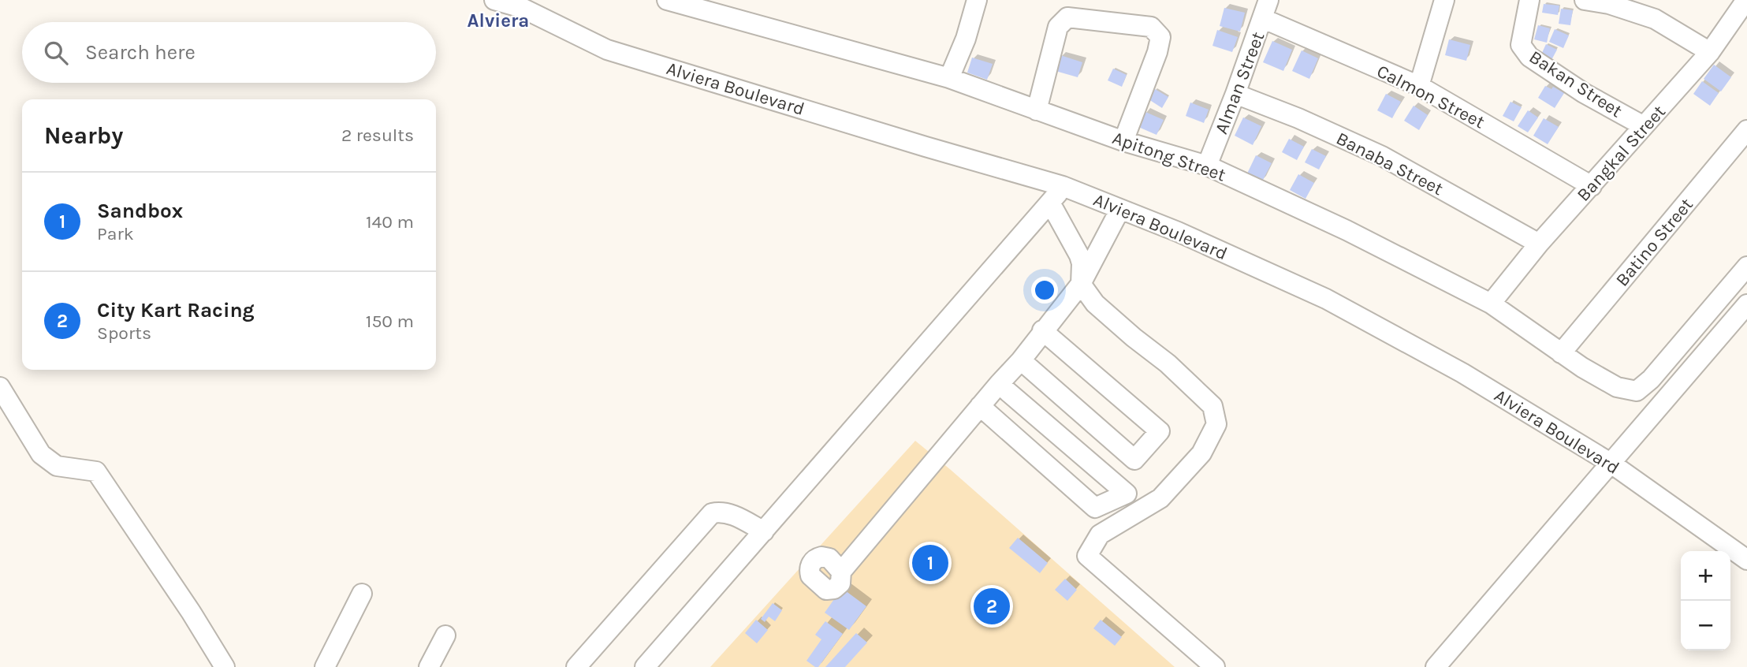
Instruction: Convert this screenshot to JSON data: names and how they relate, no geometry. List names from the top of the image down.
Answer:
{
  "streets": {
    "street": [
      "Alman Street",
      "Bakan Street",
      "Alviera Boulevard",
      "Calmon Street",
      "Bangkal Street",
      "Apitong Street",
      "Banaba Street",
      "Batino Street"
    ]
  },
  "crossings": [
    ["Alman Street", "Calmon Street"],
    ["Alman Street", "Apitong Street"],
    ["Alman Street", "Banaba Street"],
    ["Bakan Street", "Bangkal Street"],
    ["Calmon Street", "Bangkal Street"],
    ["Bangkal Street", "Apitong Street"],
    ["Bangkal Street", "Banaba Street"],
    ["Apitong Street", "Batino Street"]
  ],
  "districts": ["Alviera"],
  "page": {
    "search": "Search here",
    "heading": ["Nearby", "2 results"],
    "list": [
      {
        "mark": "1",
        "name": "Sandbox",
        "note": "Park",
        "value": "140 m"
      },
      {
        "mark": "2",
        "name": "City Kart Racing",
        "note": "Sports",
        "value": "150 m"
      }
    ],
    "pins": ["1", "2"],
    "map_buttons": ["+", "−"]
  }
}
